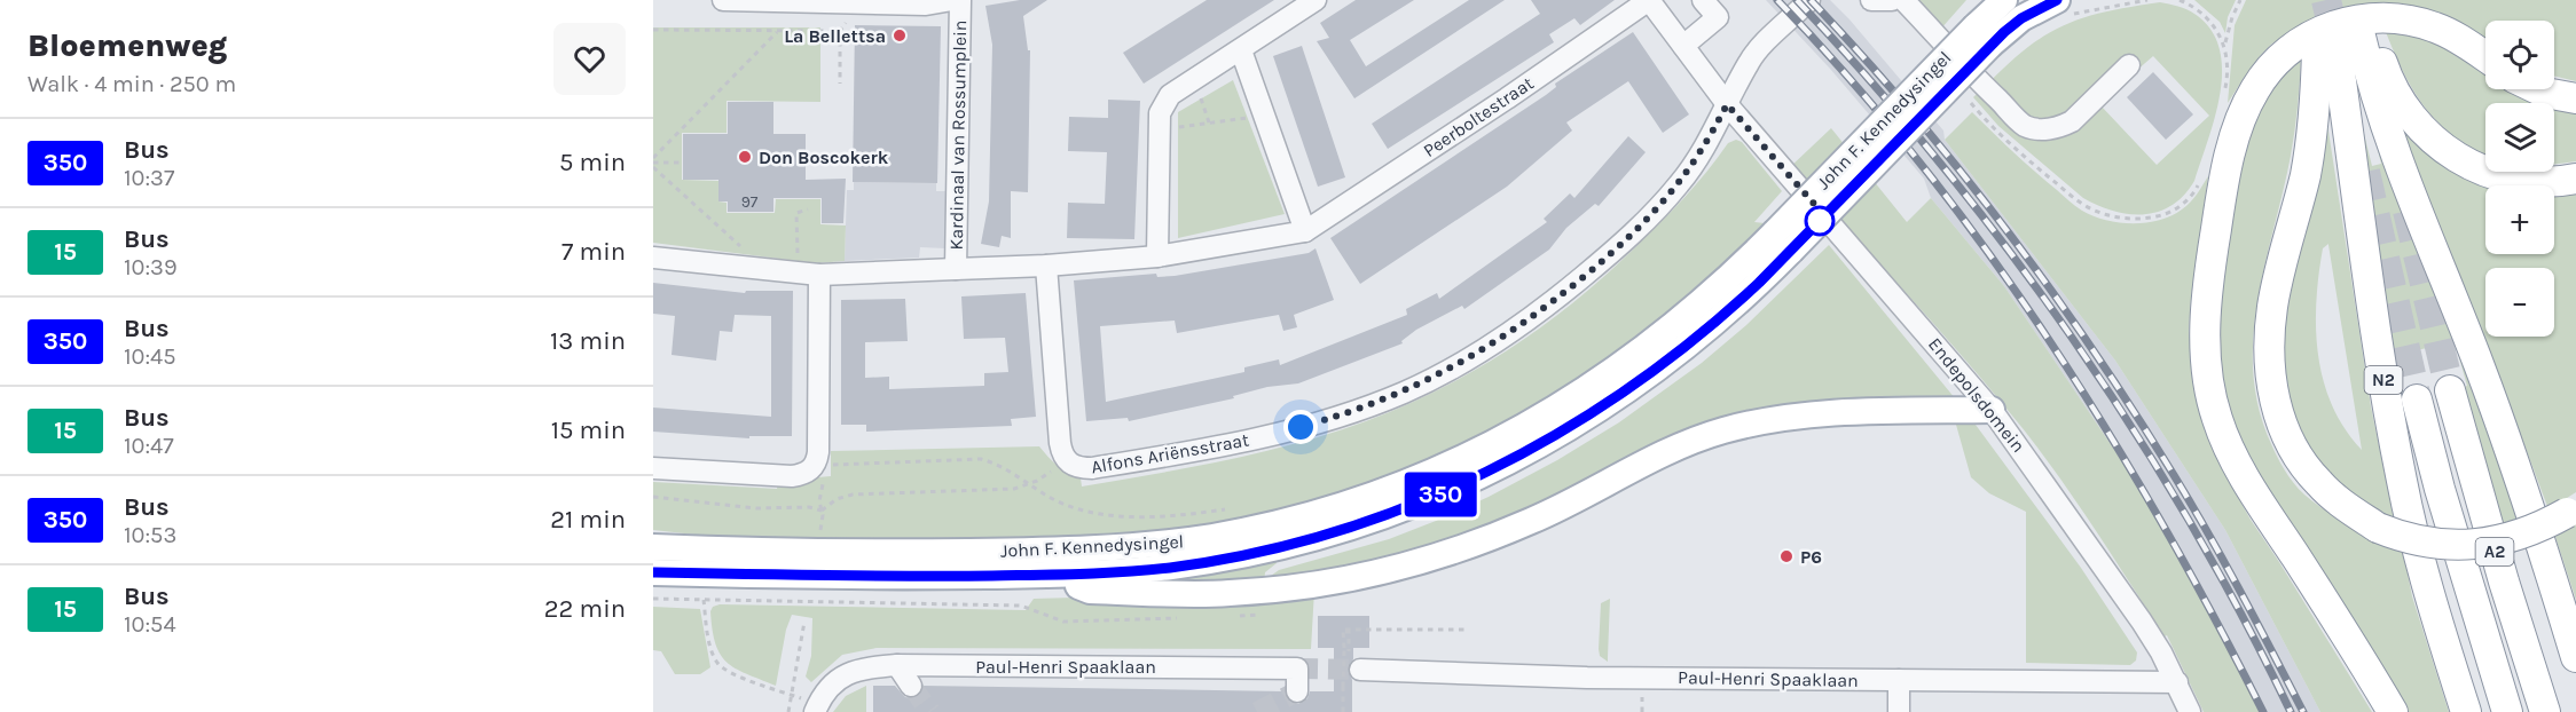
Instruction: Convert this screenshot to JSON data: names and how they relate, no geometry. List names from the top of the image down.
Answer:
{
  "streets": {
    "highway": ["N2", "A2"],
    "main road": ["John F. Kennedysingel"],
    "street": [
      "Peerboltestraat",
      "Kardinaal van Rossumplein",
      "Endepolsdomein",
      "Alfons Ariënsstraat",
      "Paul-Henri Spaaklaan"
    ]
  },
  "crossings": [
    ["Peerboltestraat", "Kardinaal van Rossumplein"],
    ["Peerboltestraat", "Endepolsdomein"],
    ["Endepolsdomein", "Alfons Ariënsstraat"],
    ["Endepolsdomein", "Paul-Henri Spaaklaan"]
  ],
  "places": ["La Bellettsa", "Don Boscokerk", "P6"],
  "lines": ["bus line 350"],
  "house_numbers": ["97"],
  "page": {
    "heading": ["Bloemenweg", "Walk · 4 min · 250 m"],
    "on_map": "350",
    "map_buttons": ["+", "−"],
    "list": [
      {
        "mark": "350",
        "name": "Bus",
        "note": "10:37",
        "value": "5 min"
      },
      {
        "mark": "15",
        "name": "Bus",
        "note": "10:39",
        "value": "7 min"
      },
      {
        "mark": "350",
        "name": "Bus",
        "note": "10:45",
        "value": "13 min"
      },
      {
        "mark": "15",
        "name": "Bus",
        "note": "10:47",
        "value": "15 min"
      },
      {
        "mark": "350",
        "name": "Bus",
        "note": "10:53",
        "value": "21 min"
      },
      {
        "mark": "15",
        "name": "Bus",
        "note": "10:54",
        "value": "22 min"
      }
    ]
  }
}
